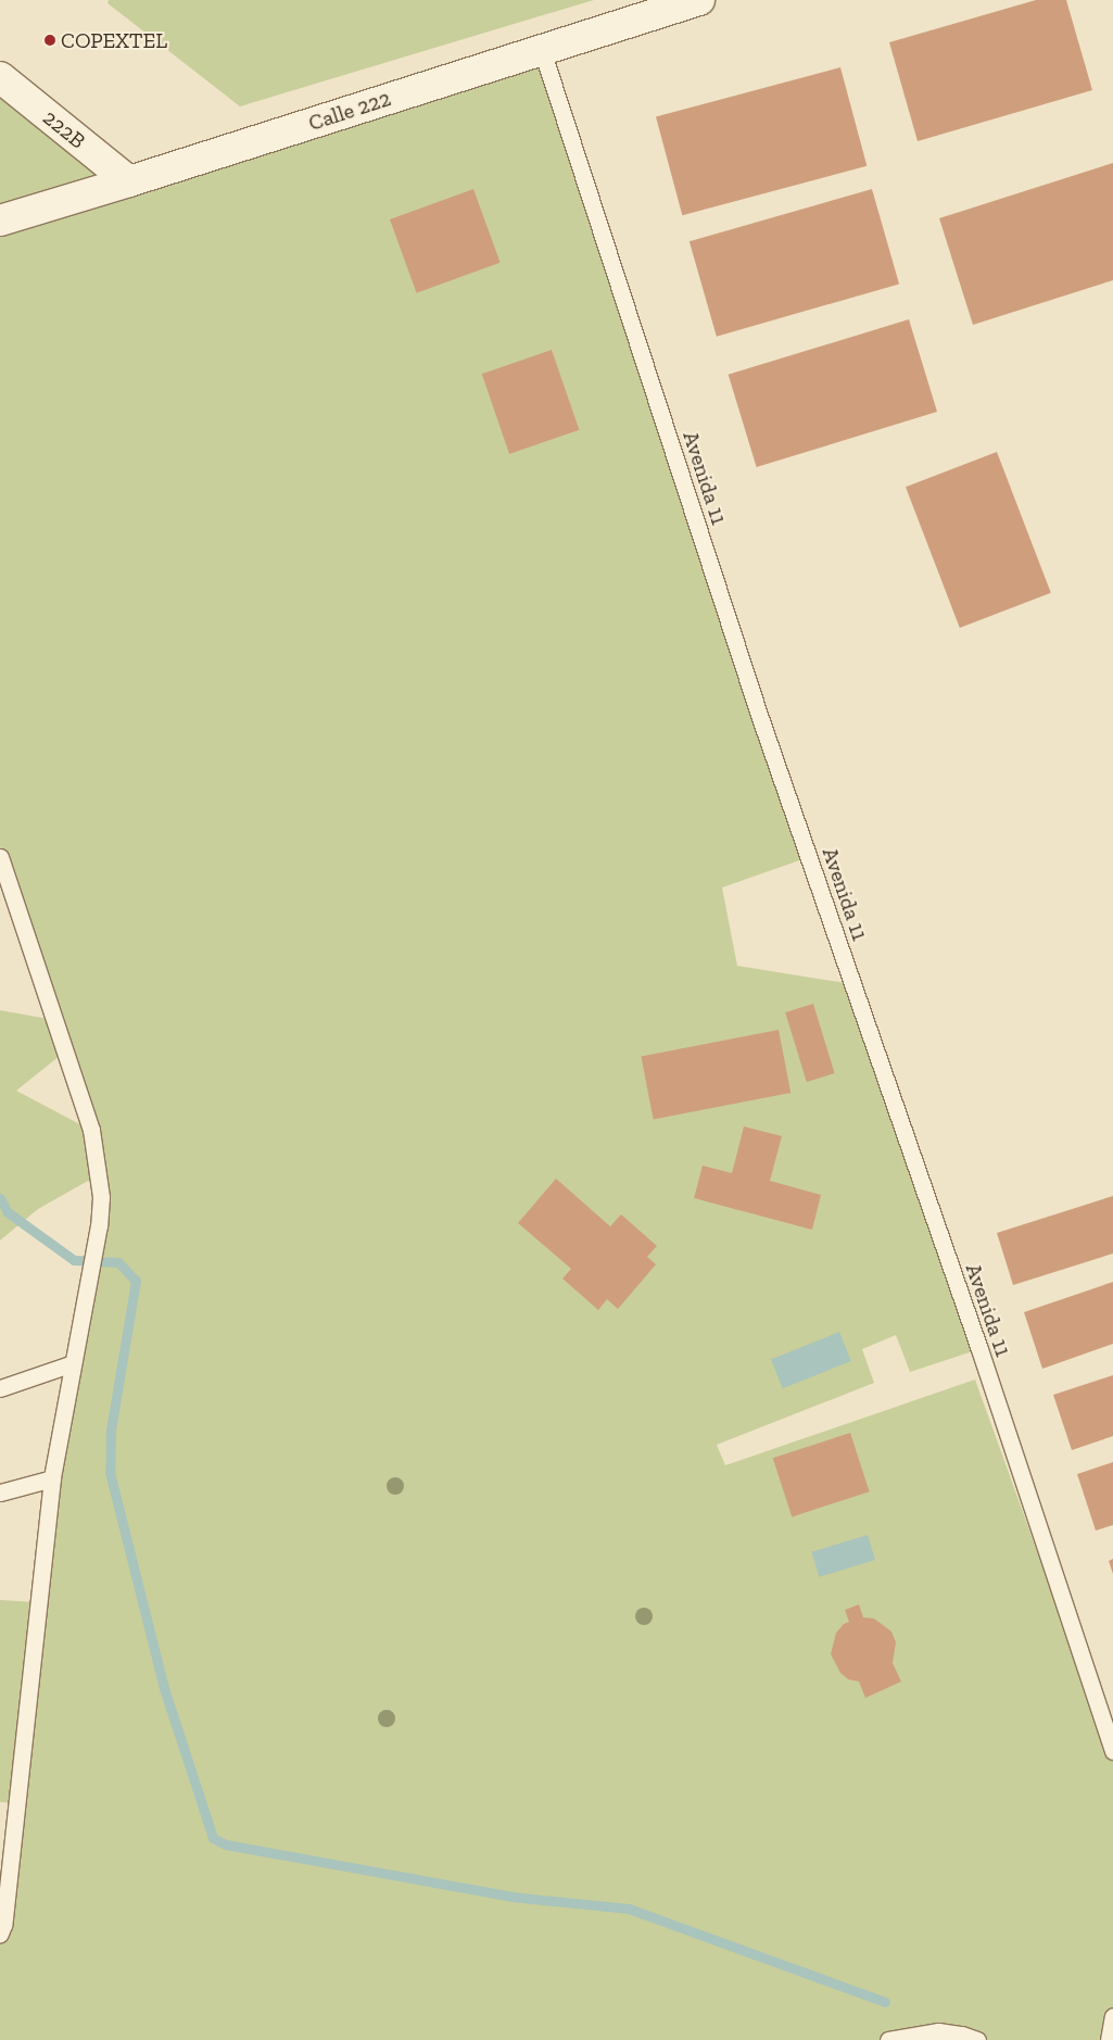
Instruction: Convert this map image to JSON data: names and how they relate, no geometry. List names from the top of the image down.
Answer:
{
  "streets": {
    "main road": ["Calle 222", "222B"],
    "lane": ["Avenida 11"]
  },
  "crossings": [
    ["Calle 222", "222B"],
    ["Calle 222", "Avenida 11"]
  ],
  "places": ["COPEXTEL"]
}
